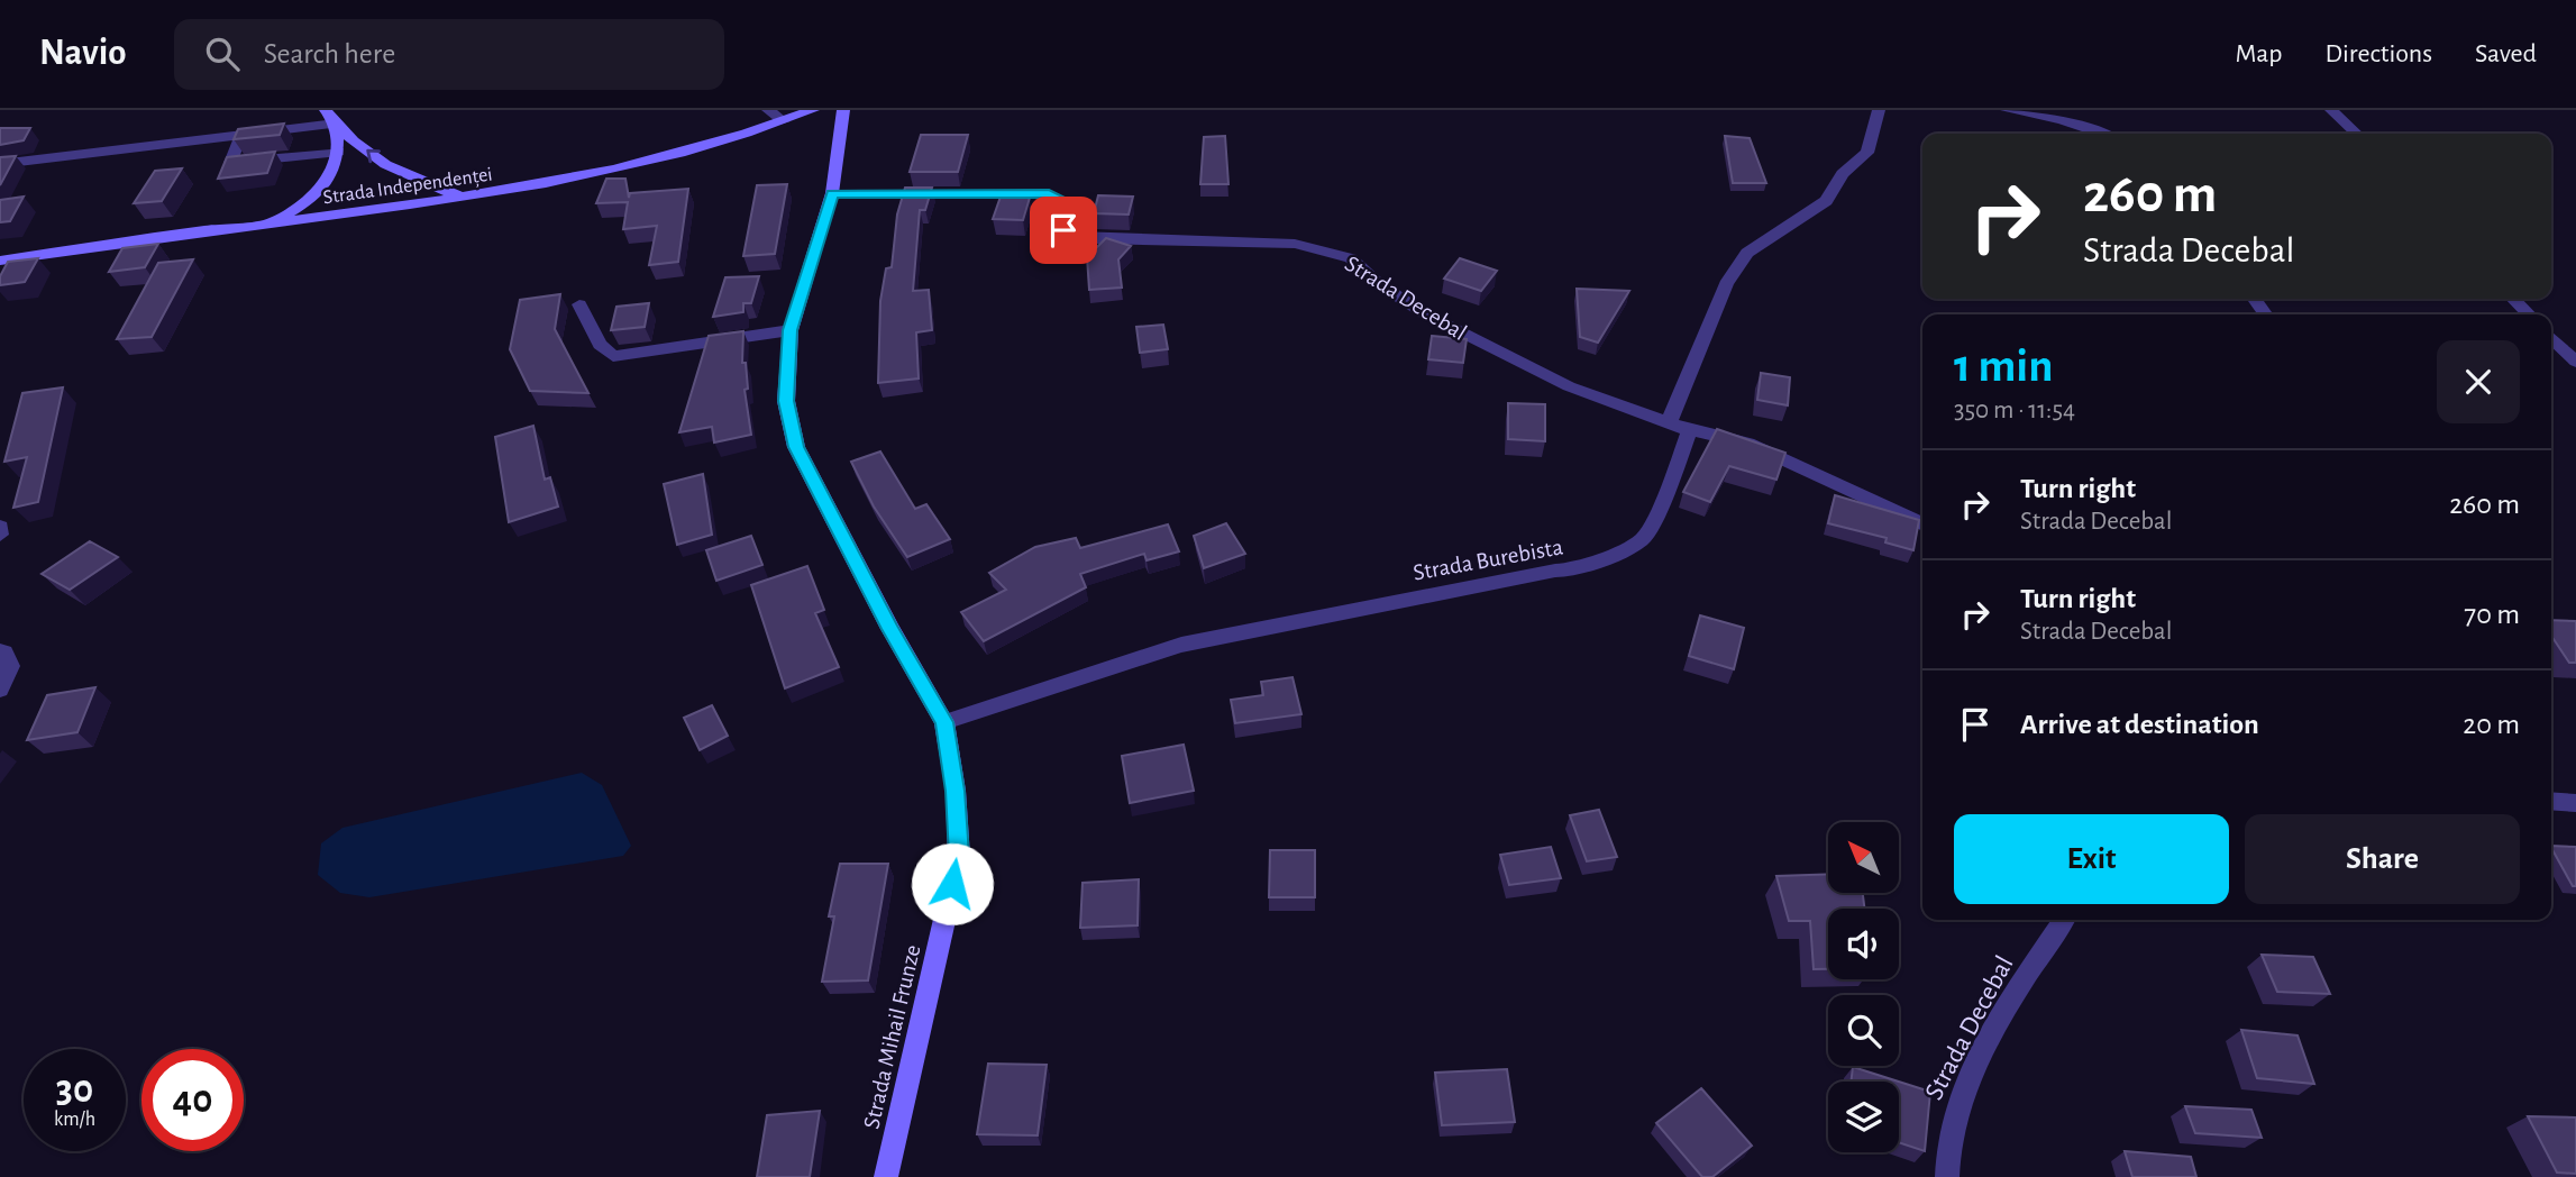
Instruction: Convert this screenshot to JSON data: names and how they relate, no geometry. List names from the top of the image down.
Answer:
{
  "streets": {
    "main road": ["Strada Independenței", "Strada Mihail Frunze"],
    "street": ["Strada Decebal", "Strada Burebista"]
  },
  "crossings": [
    ["Strada Decebal", "Strada Burebista"],
    ["Strada Decebal", "Strada Mihail Frunze"],
    ["Strada Burebista", "Strada Mihail Frunze"]
  ],
  "north": "top left",
  "page": {
    "header": "Navio",
    "search": "Search here",
    "nav": ["Map", "Directions", "Saved"],
    "turn": ["260 m", "Strada Decebal"],
    "heading": ["1 min", "350 m · 11:54"],
    "list": [
      {
        "name": "Turn right",
        "note": "Strada Decebal",
        "value": "260 m"
      },
      {
        "name": "Turn right",
        "note": "Strada Decebal",
        "value": "70 m"
      },
      {
        "name": "Arrive at destination",
        "value": "20 m"
      }
    ],
    "buttons": ["Exit", "Share"],
    "speed": "30 km/h",
    "limit": "40"
  }
}
